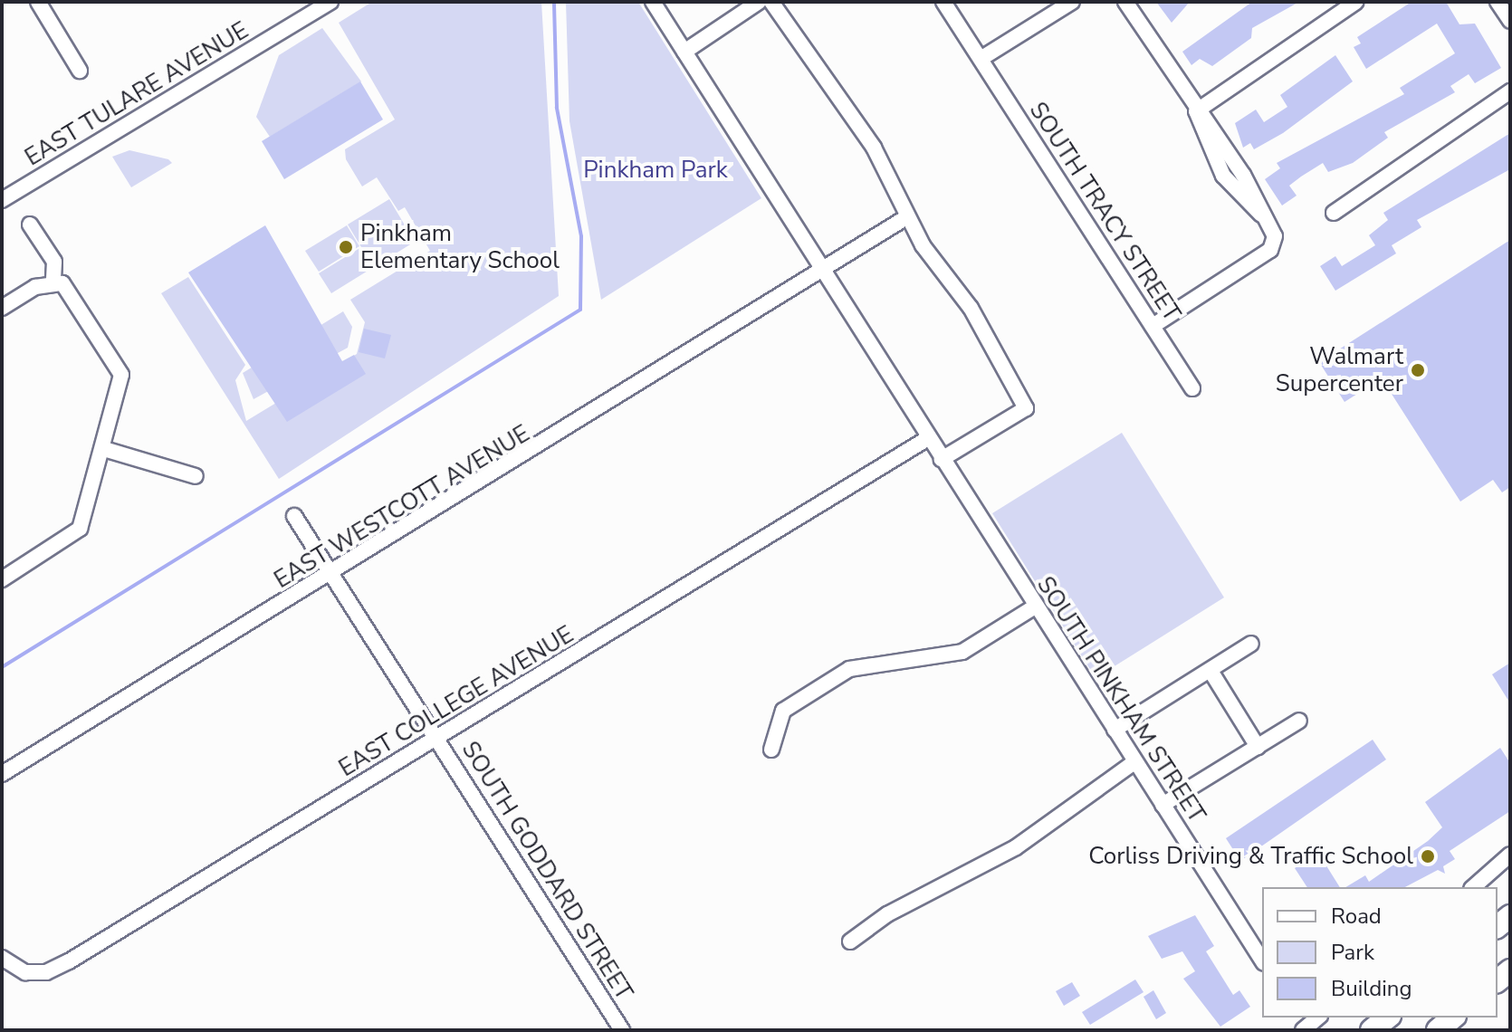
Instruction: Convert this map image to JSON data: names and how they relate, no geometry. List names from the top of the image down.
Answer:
{
  "streets": {
    "street": [
      "EAST TULARE AVENUE",
      "SOUTH TRACY STREET",
      "EAST WESTCOTT AVENUE",
      "SOUTH PINKHAM STREET",
      "EAST COLLEGE AVENUE",
      "SOUTH GODDARD STREET"
    ]
  },
  "crossings": [
    ["EAST WESTCOTT AVENUE", "SOUTH PINKHAM STREET"],
    ["EAST WESTCOTT AVENUE", "SOUTH GODDARD STREET"],
    ["SOUTH PINKHAM STREET", "EAST COLLEGE AVENUE"],
    ["EAST COLLEGE AVENUE", "SOUTH GODDARD STREET"]
  ],
  "parks": ["Pinkham Park"],
  "places": ["Pinkham Elementary School", "Walmart Supercenter", "Corliss Driving & Traffic School"],
  "legend": ["Road", "Park", "Building"]
}
